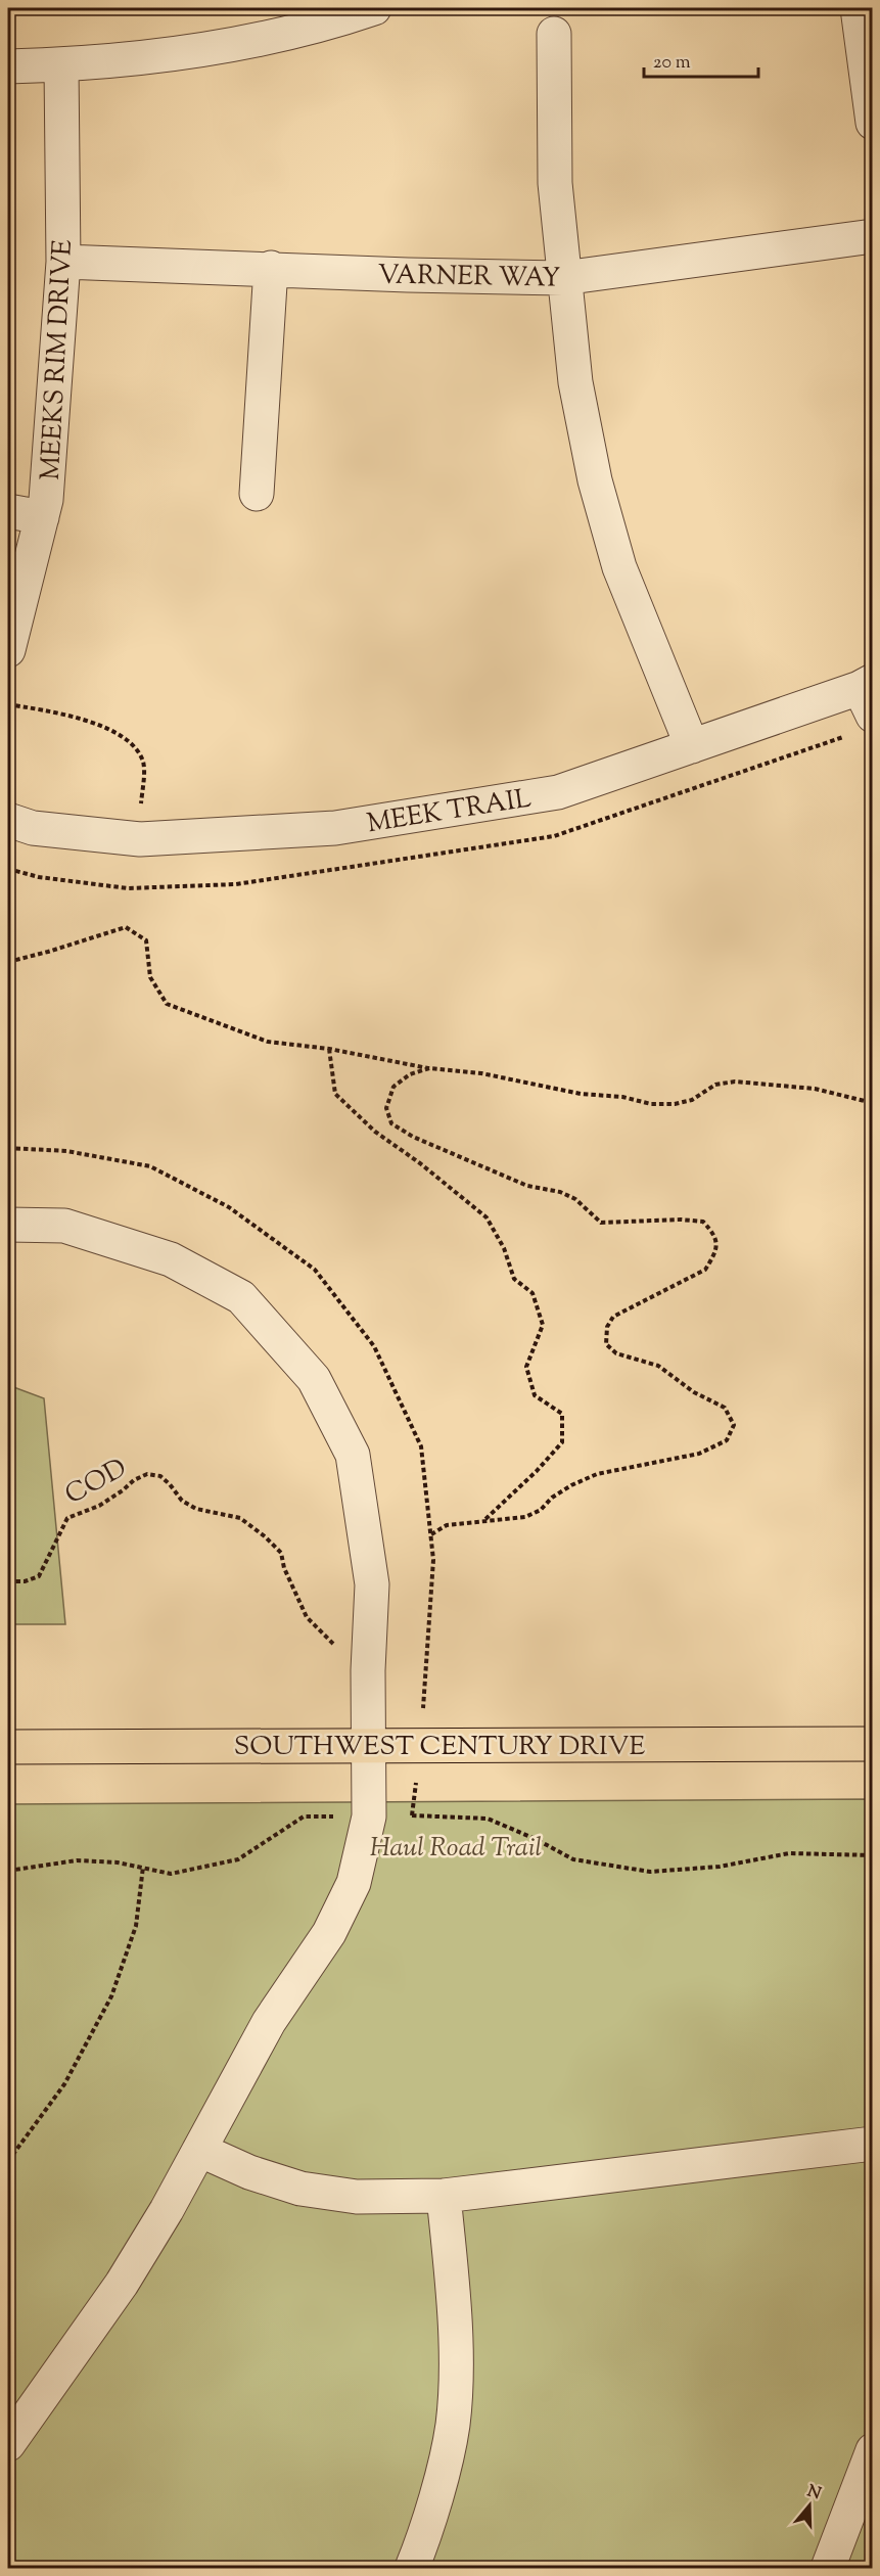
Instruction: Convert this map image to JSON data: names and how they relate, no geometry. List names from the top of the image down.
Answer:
{
  "streets": {
    "main road": ["SOUTHWEST CENTURY DRIVE"],
    "street": ["VARNER WAY", "MEEKS RIM DRIVE", "MEEK TRAIL"],
    "path": ["COD"]
  },
  "crossings": [
    ["VARNER WAY", "MEEKS RIM DRIVE"]
  ],
  "parks": ["Haul Road Trail"],
  "scale_bar": "20 m",
  "north": "top"
}
